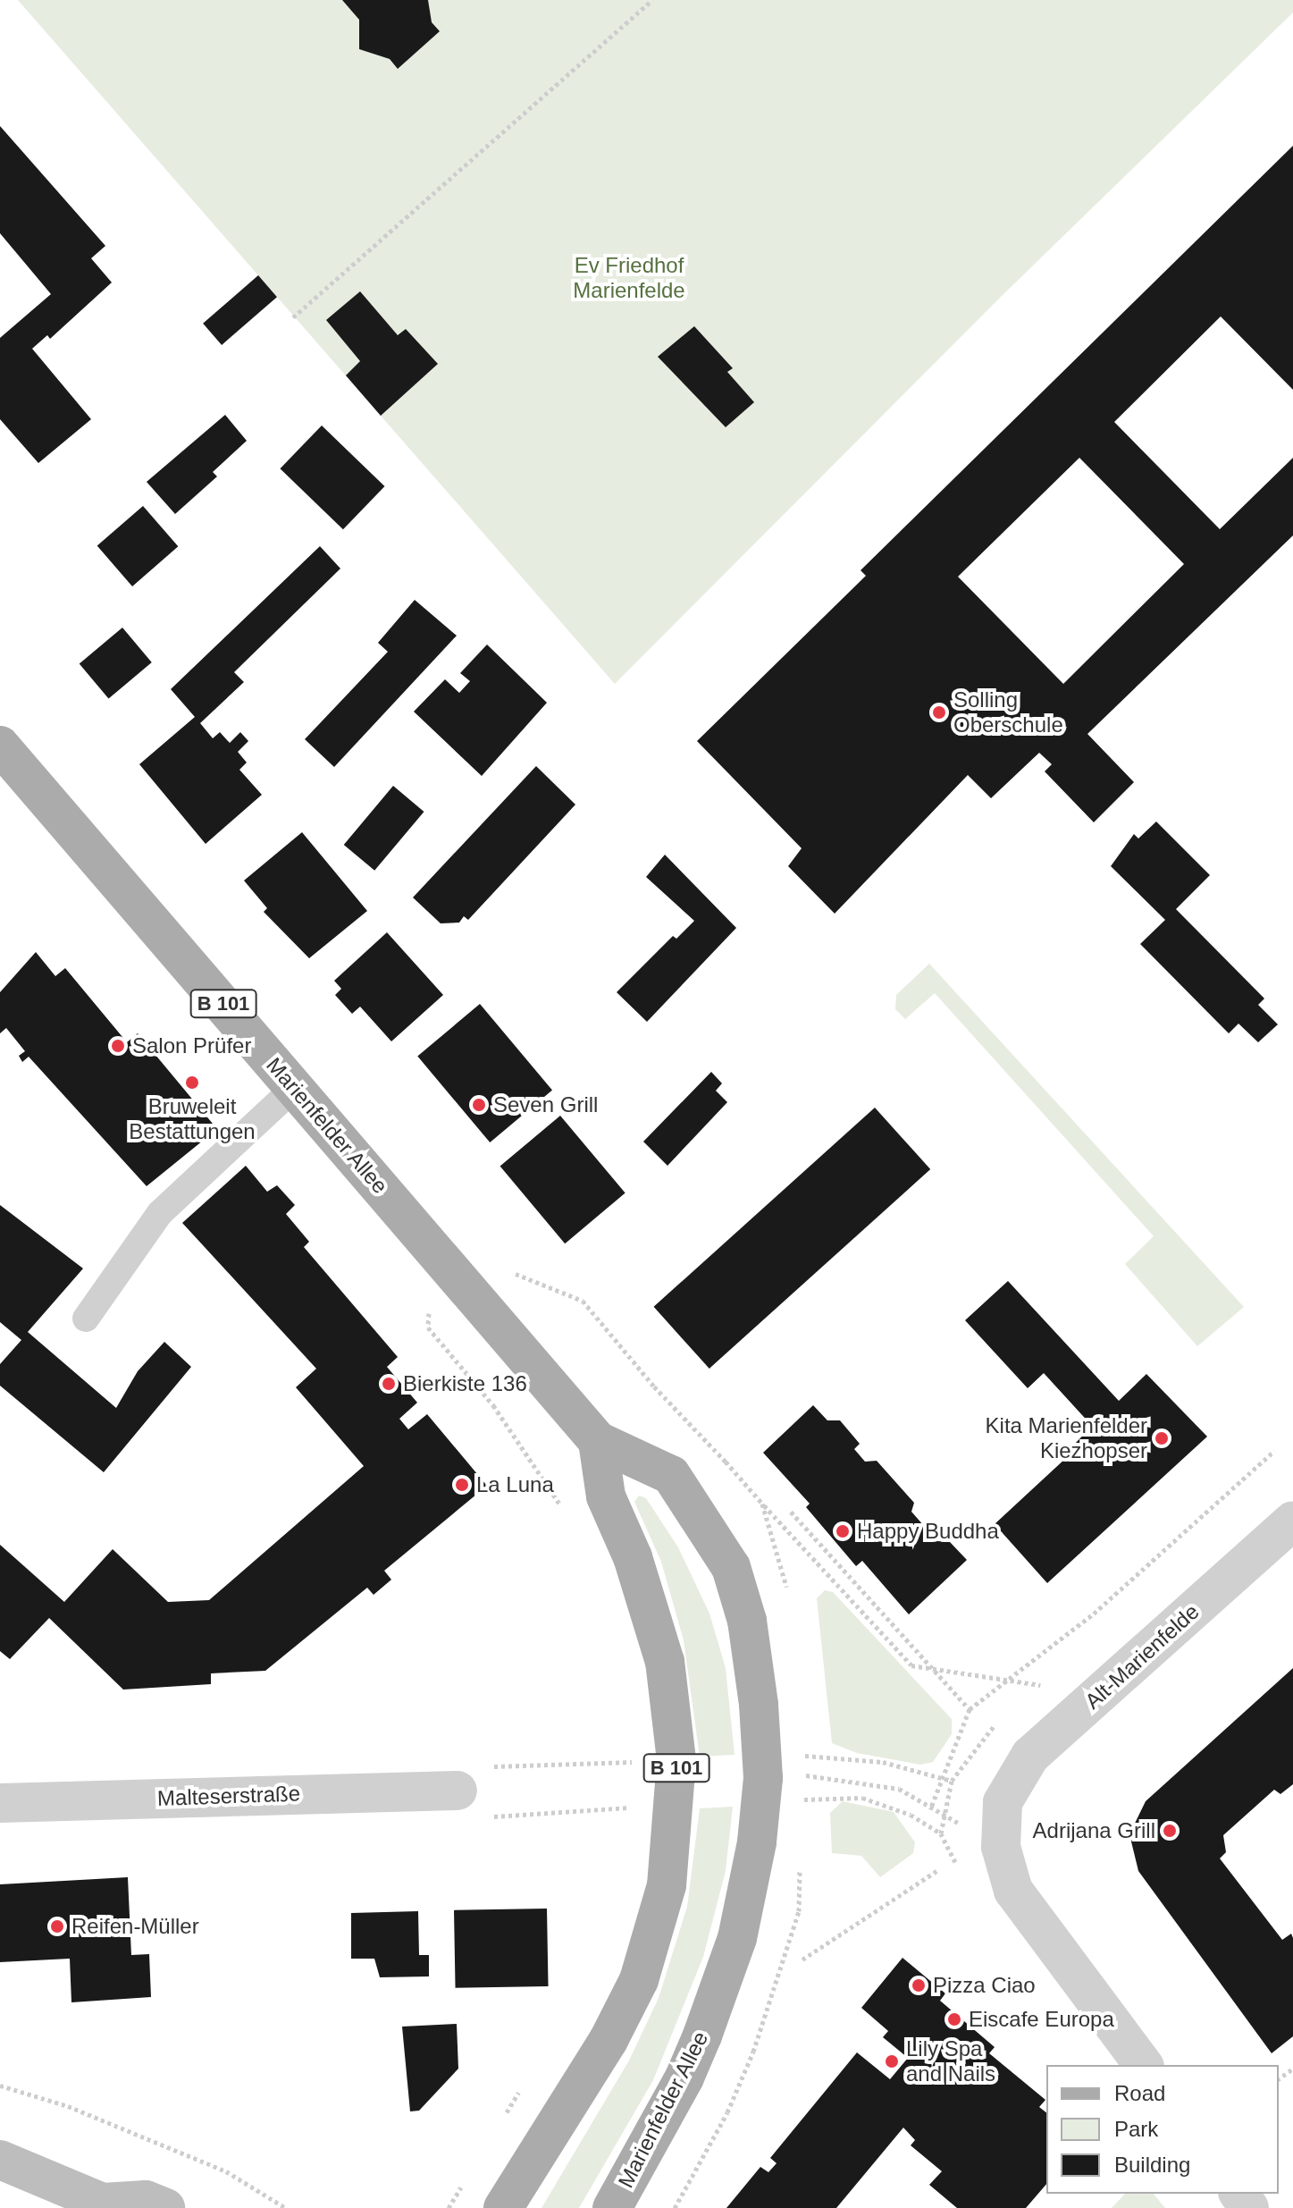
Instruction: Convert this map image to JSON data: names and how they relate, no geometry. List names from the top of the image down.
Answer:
{
  "streets": {
    "main road": ["B 101", "Marienfelder Allee"],
    "street": ["Alt-Marienfelde", "Malteserstraße"]
  },
  "crossings": [
    ["B 101", "Marienfelder Allee"]
  ],
  "parks": ["Ev Friedhof Marienfelde"],
  "places": [
    "Solling Oberschule",
    "Salon Prüfer",
    "Bruweleit Bestattungen",
    "Seven Grill",
    "Bierkiste 136",
    "Kita Marienfelder Kiezhopser",
    "La Luna",
    "Happy Buddha",
    "Adrijana Grill",
    "Reifen-Müller",
    "Pizza Ciao",
    "Eiscafe Europa",
    "Lily Spa and Nails"
  ],
  "legend": ["Road", "Park", "Building"]
}
